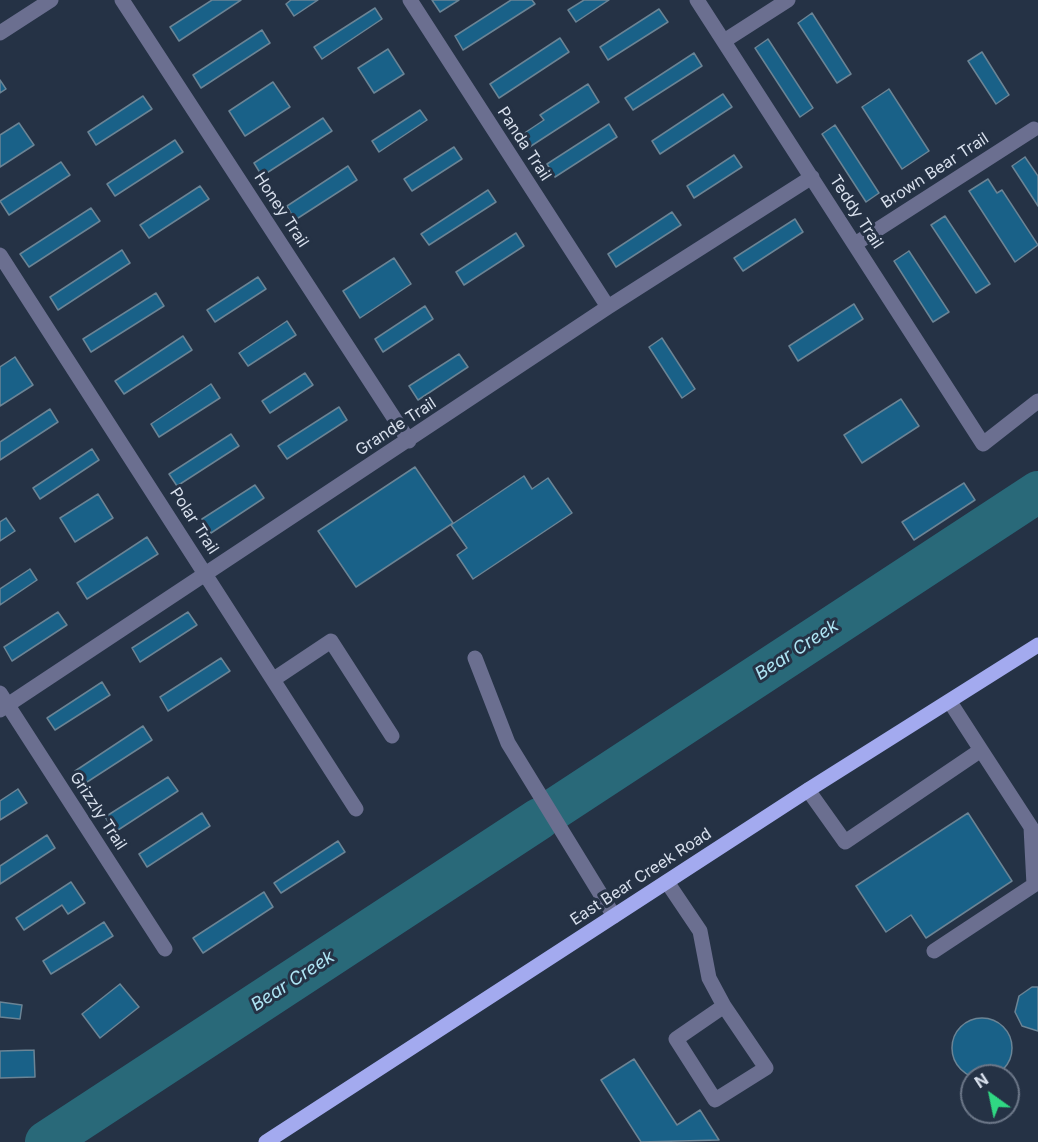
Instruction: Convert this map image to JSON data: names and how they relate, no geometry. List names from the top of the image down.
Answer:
{
  "streets": {
    "main road": ["East Bear Creek Road"],
    "street": [
      "Panda Trail",
      "Brown Bear Trail",
      "Honey Trail",
      "Teddy Trail",
      "Grande Trail",
      "Polar Trail",
      "Grizzly Trail"
    ]
  },
  "crossings": [
    ["Panda Trail", "Grande Trail"],
    ["Brown Bear Trail", "Teddy Trail"],
    ["Honey Trail", "Grande Trail"],
    ["Teddy Trail", "Grande Trail"],
    ["Grande Trail", "Polar Trail"],
    ["Grande Trail", "Grizzly Trail"]
  ],
  "water": ["Bear Creek"],
  "north": "top left"
}
